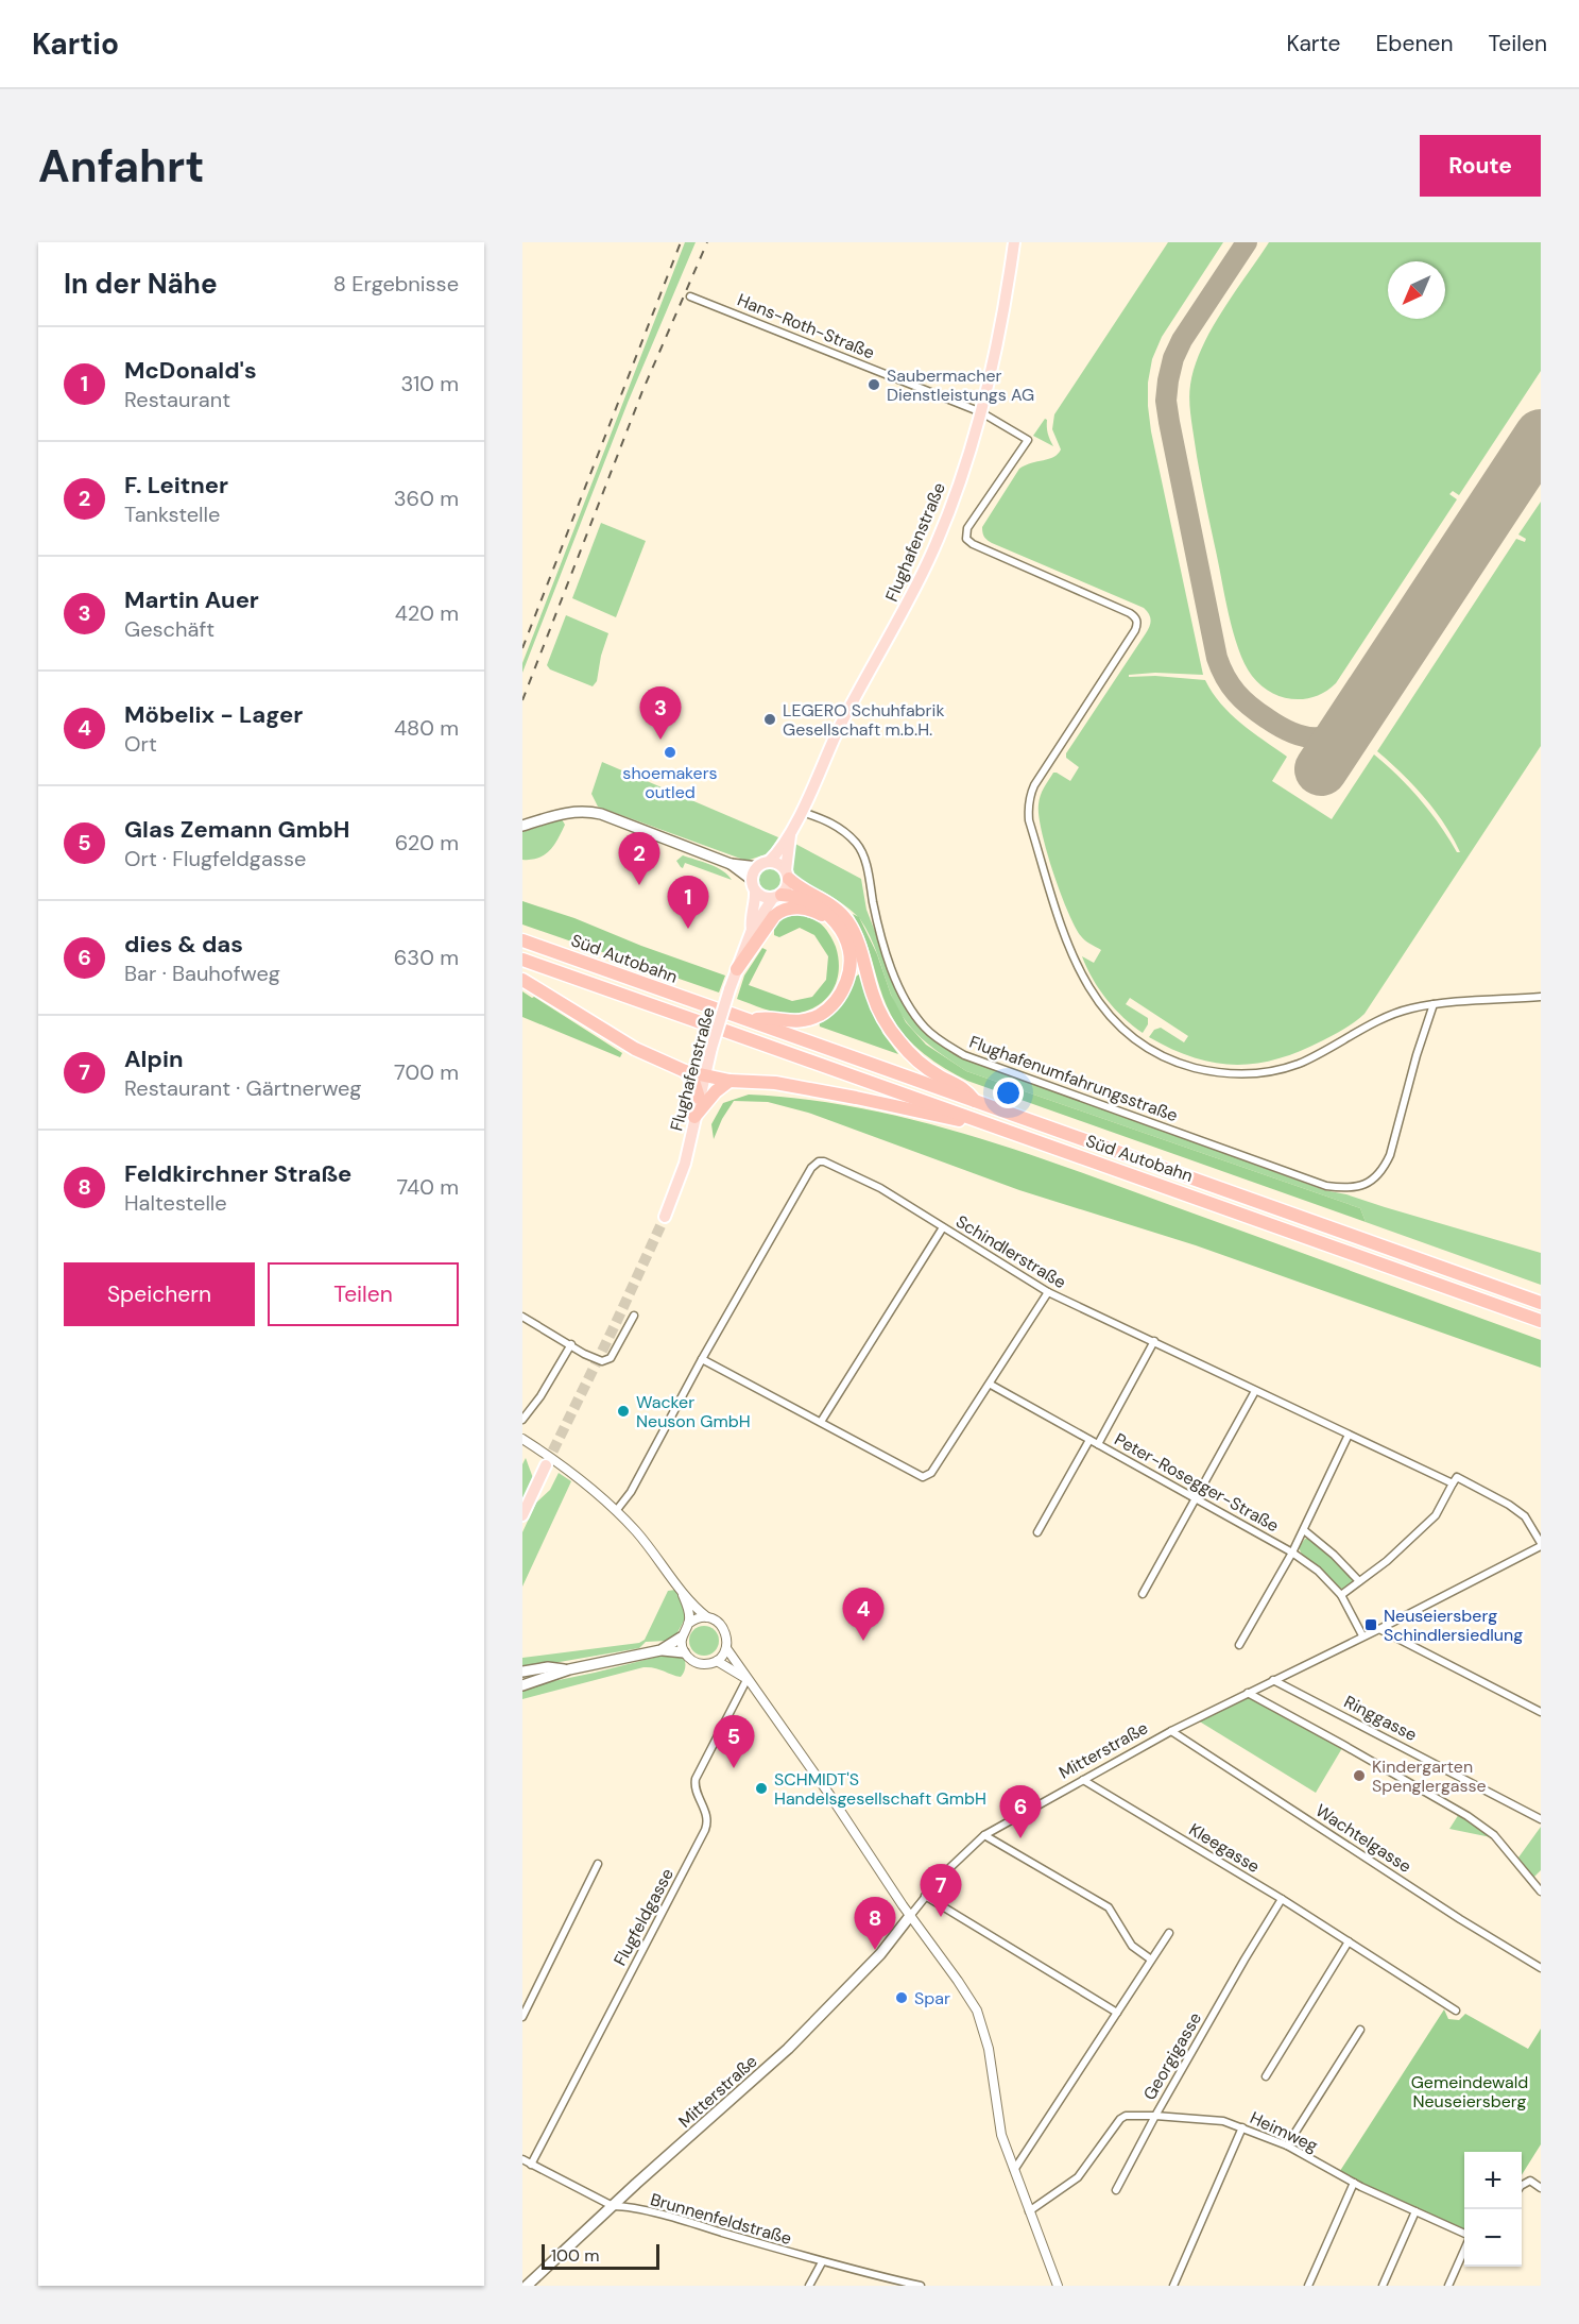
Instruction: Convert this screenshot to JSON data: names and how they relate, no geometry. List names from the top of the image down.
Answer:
{
  "streets": {
    "highway": ["Süd Autobahn"],
    "main road": ["Flughafenstraße", "Mitterstraße"],
    "street": [
      "Hans-Roth-Straße",
      "Flughafenumfahrungsstraße",
      "Schindlerstraße",
      "Peter-Rosegger-Straße",
      "Ringgasse",
      "Wachtelgasse",
      "Kleegasse",
      "Flugfeldgasse",
      "Georgigasse",
      "Heimweg",
      "Brunnenfeldstraße"
    ]
  },
  "crossings": [
    ["Hans-Roth-Straße", "Flughafenstraße"],
    ["Flughafenstraße", "Flughafenumfahrungsstraße"],
    ["Schindlerstraße", "Mitterstraße"],
    ["Peter-Rosegger-Straße", "Mitterstraße"],
    ["Ringgasse", "Mitterstraße"],
    ["Mitterstraße", "Wachtelgasse"],
    ["Mitterstraße", "Kleegasse"],
    ["Mitterstraße", "Brunnenfeldstraße"],
    ["Kleegasse", "Georgigasse"],
    ["Flugfeldgasse", "Brunnenfeldstraße"],
    ["Georgigasse", "Heimweg"]
  ],
  "parks": ["Gemeindewald Neuseiersberg"],
  "places": {
    "other": [
      "Saubermacher Dienstleistungs AG",
      "LEGERO Schuhfabrik Gesellschaft m.b.H.",
      "shoemakers outled",
      "Wacker Neuson GmbH",
      "Kindergarten Spenglergasse",
      "SCHMIDT'S Handelsgesellschaft GmbH",
      "Spar"
    ],
    "transit": ["Neuseiersberg Schindlersiedlung"]
  },
  "scale_bar": "100 m",
  "north": "bottom left",
  "page": {
    "header": "Kartio",
    "nav": ["Karte", "Ebenen", "Teilen"],
    "buttons": [
      "Route",
      ["Speichern", "Teilen"]
    ],
    "title": "Anfahrt",
    "heading": ["In der Nähe", "8 Ergebnisse"],
    "list": [
      {
        "mark": "1",
        "name": "McDonald's",
        "note": "Restaurant",
        "value": "310 m"
      },
      {
        "mark": "2",
        "name": "F. Leitner",
        "note": "Tankstelle",
        "value": "360 m"
      },
      {
        "mark": "3",
        "name": "Martin Auer",
        "note": "Geschäft",
        "value": "420 m"
      },
      {
        "mark": "4",
        "name": "Möbelix - Lager",
        "note": "Ort",
        "value": "480 m"
      },
      {
        "mark": "5",
        "name": "Glas Zemann GmbH",
        "note": "Ort · Flugfeldgasse",
        "value": "620 m"
      },
      {
        "mark": "6",
        "name": "dies & das",
        "note": "Bar · Bauhofweg",
        "value": "630 m"
      },
      {
        "mark": "7",
        "name": "Alpin",
        "note": "Restaurant · Gärtnerweg",
        "value": "700 m"
      },
      {
        "mark": "8",
        "name": "Feldkirchner Straße",
        "note": "Haltestelle",
        "value": "740 m"
      }
    ],
    "pins": [
      "3",
      "2",
      "1",
      "4",
      "5",
      "6",
      "7",
      "8"
    ],
    "map_buttons": ["+", "−"],
    "scale": "100 m"
  }
}
